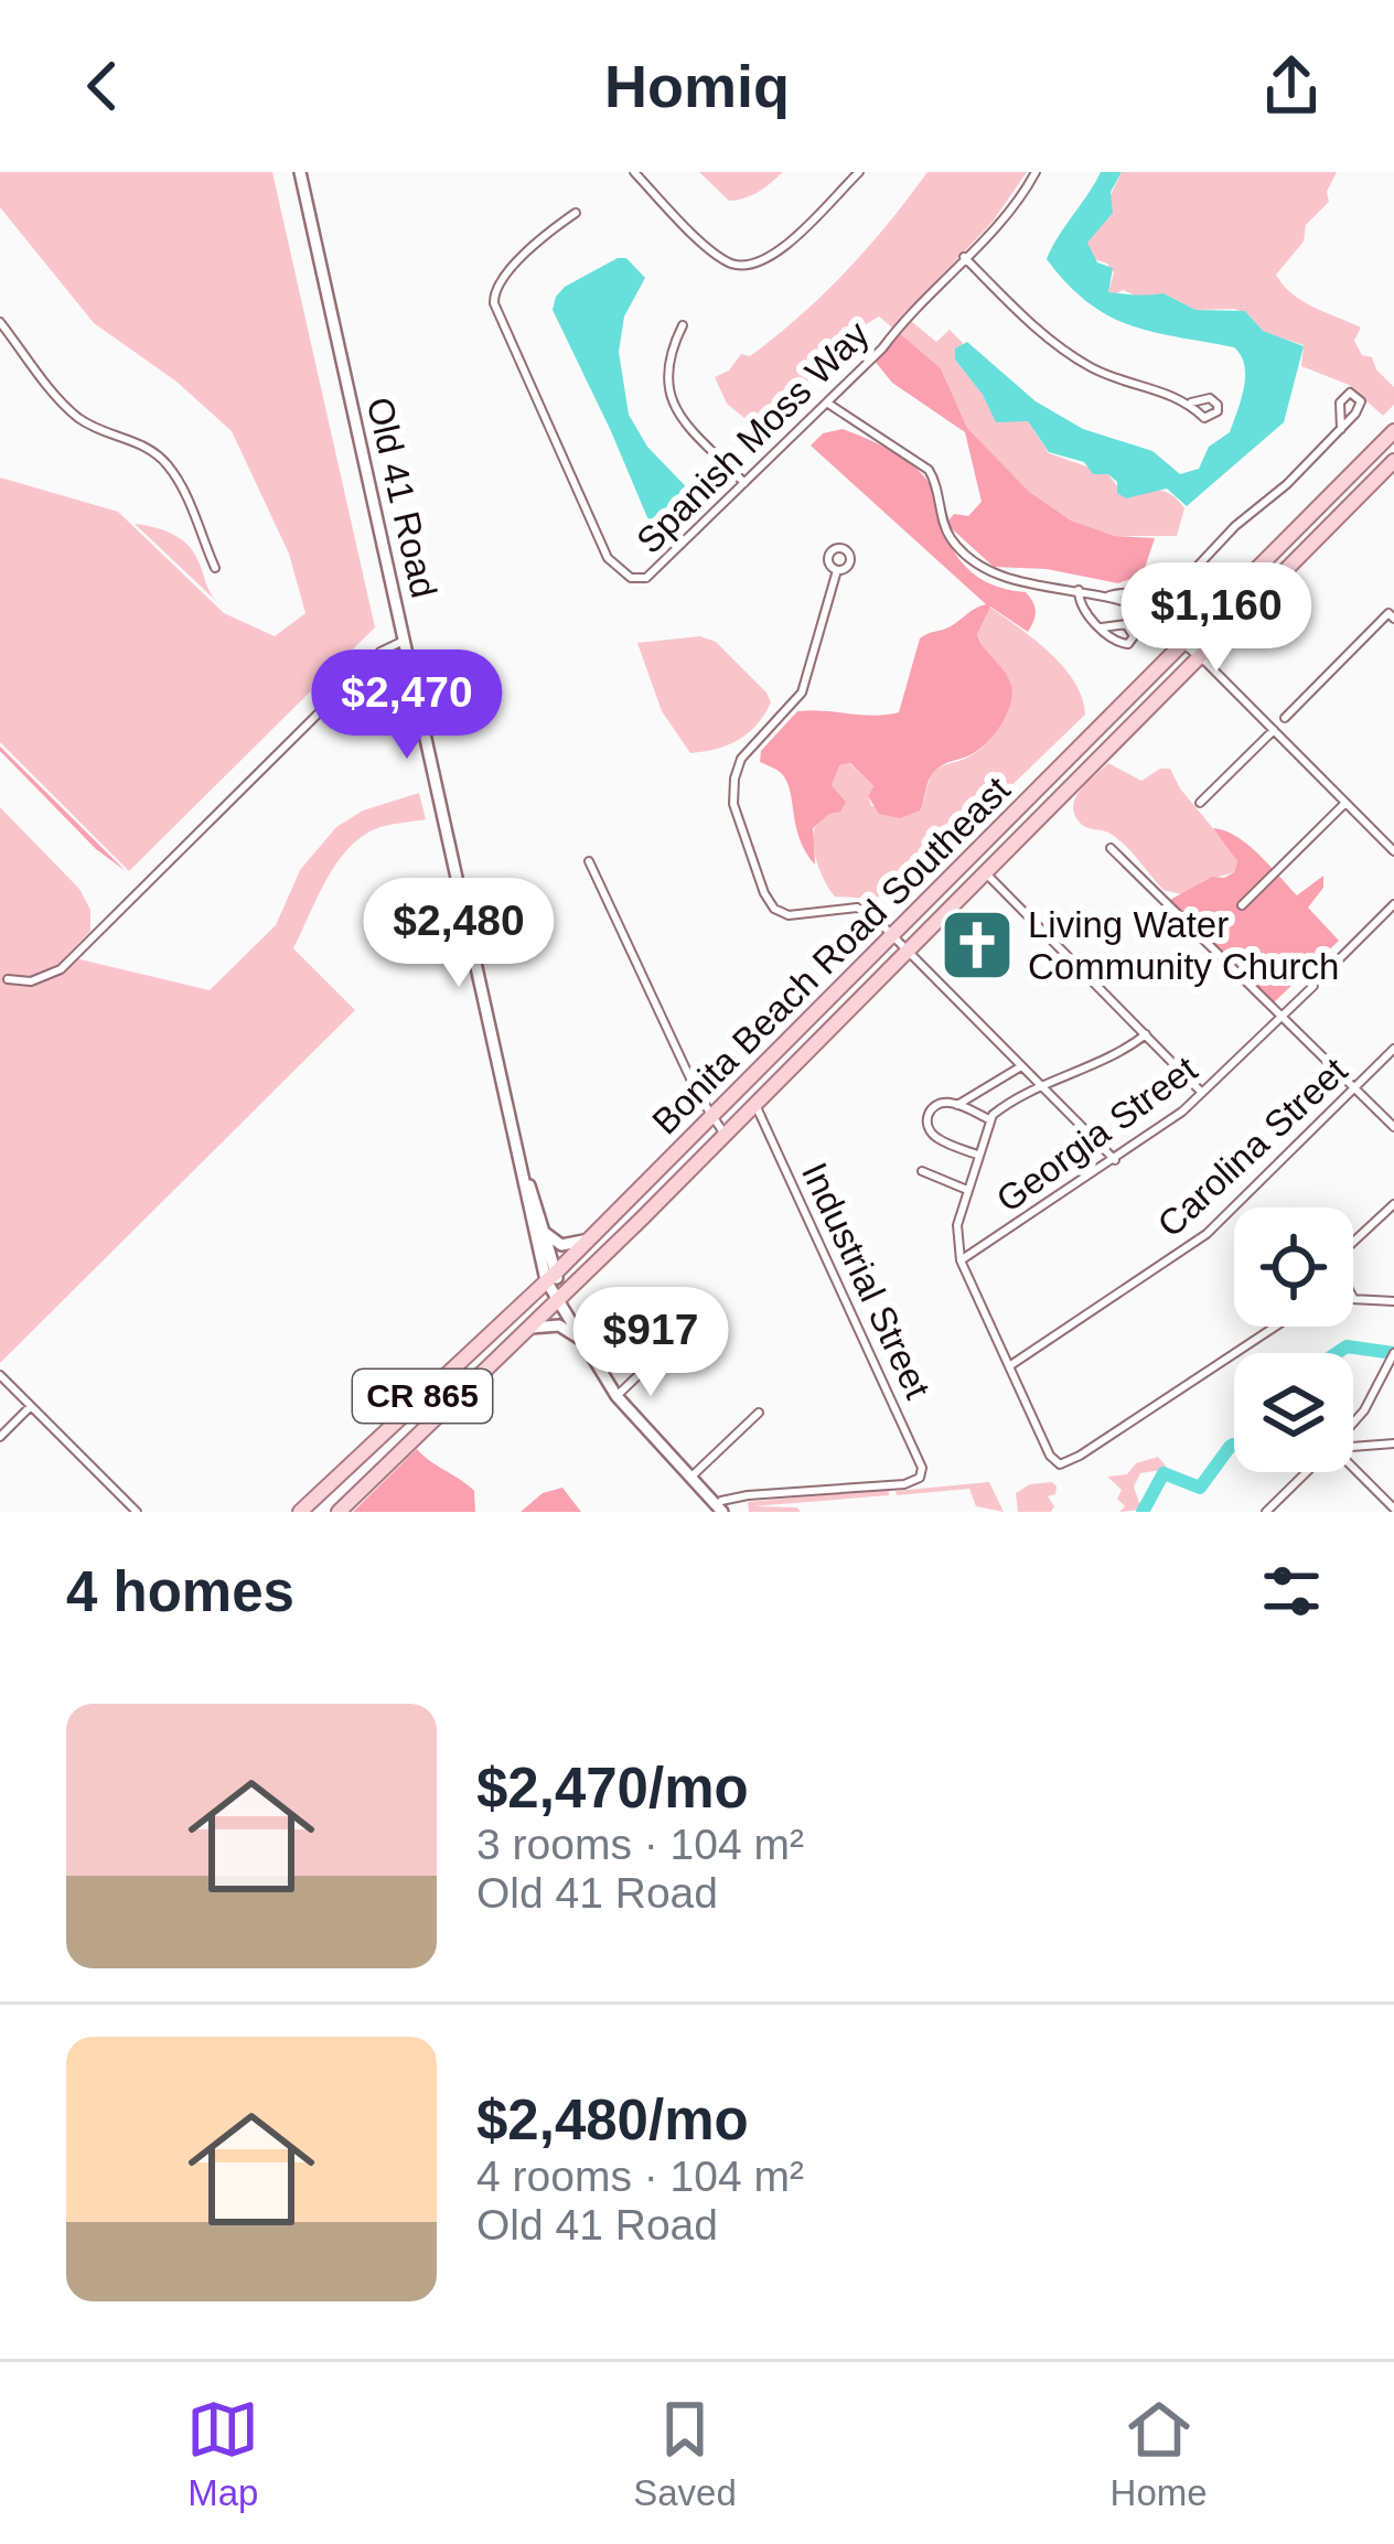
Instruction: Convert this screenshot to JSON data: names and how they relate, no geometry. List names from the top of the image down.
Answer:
{
  "streets": {
    "main road": ["Bonita Beach Road Southeast", "CR 865"],
    "street": [
      "Spanish Moss Way",
      "Old 41 Road",
      "Georgia Street",
      "Carolina Street",
      "Industrial Street"
    ]
  },
  "crossings": [
    ["Old 41 Road", "Bonita Beach Road Southeast"],
    ["Old 41 Road", "Industrial Street"],
    ["Bonita Beach Road Southeast", "Industrial Street"]
  ],
  "places": {
    "church": ["Living Water Community Church"]
  },
  "page": {
    "header": "Homiq",
    "price": [
      "$1,160",
      "$2,470",
      "$2,480",
      "$917"
    ],
    "heading": "4 homes",
    "list": [
      {
        "name": "$2,470/mo",
        "note": "3 rooms · 104 m² · Old 41 Road"
      },
      {
        "name": "$2,480/mo",
        "note": "4 rooms · 104 m² · Old 41 Road"
      }
    ],
    "tabs": ["Map", "Saved", "Home"]
  }
}
